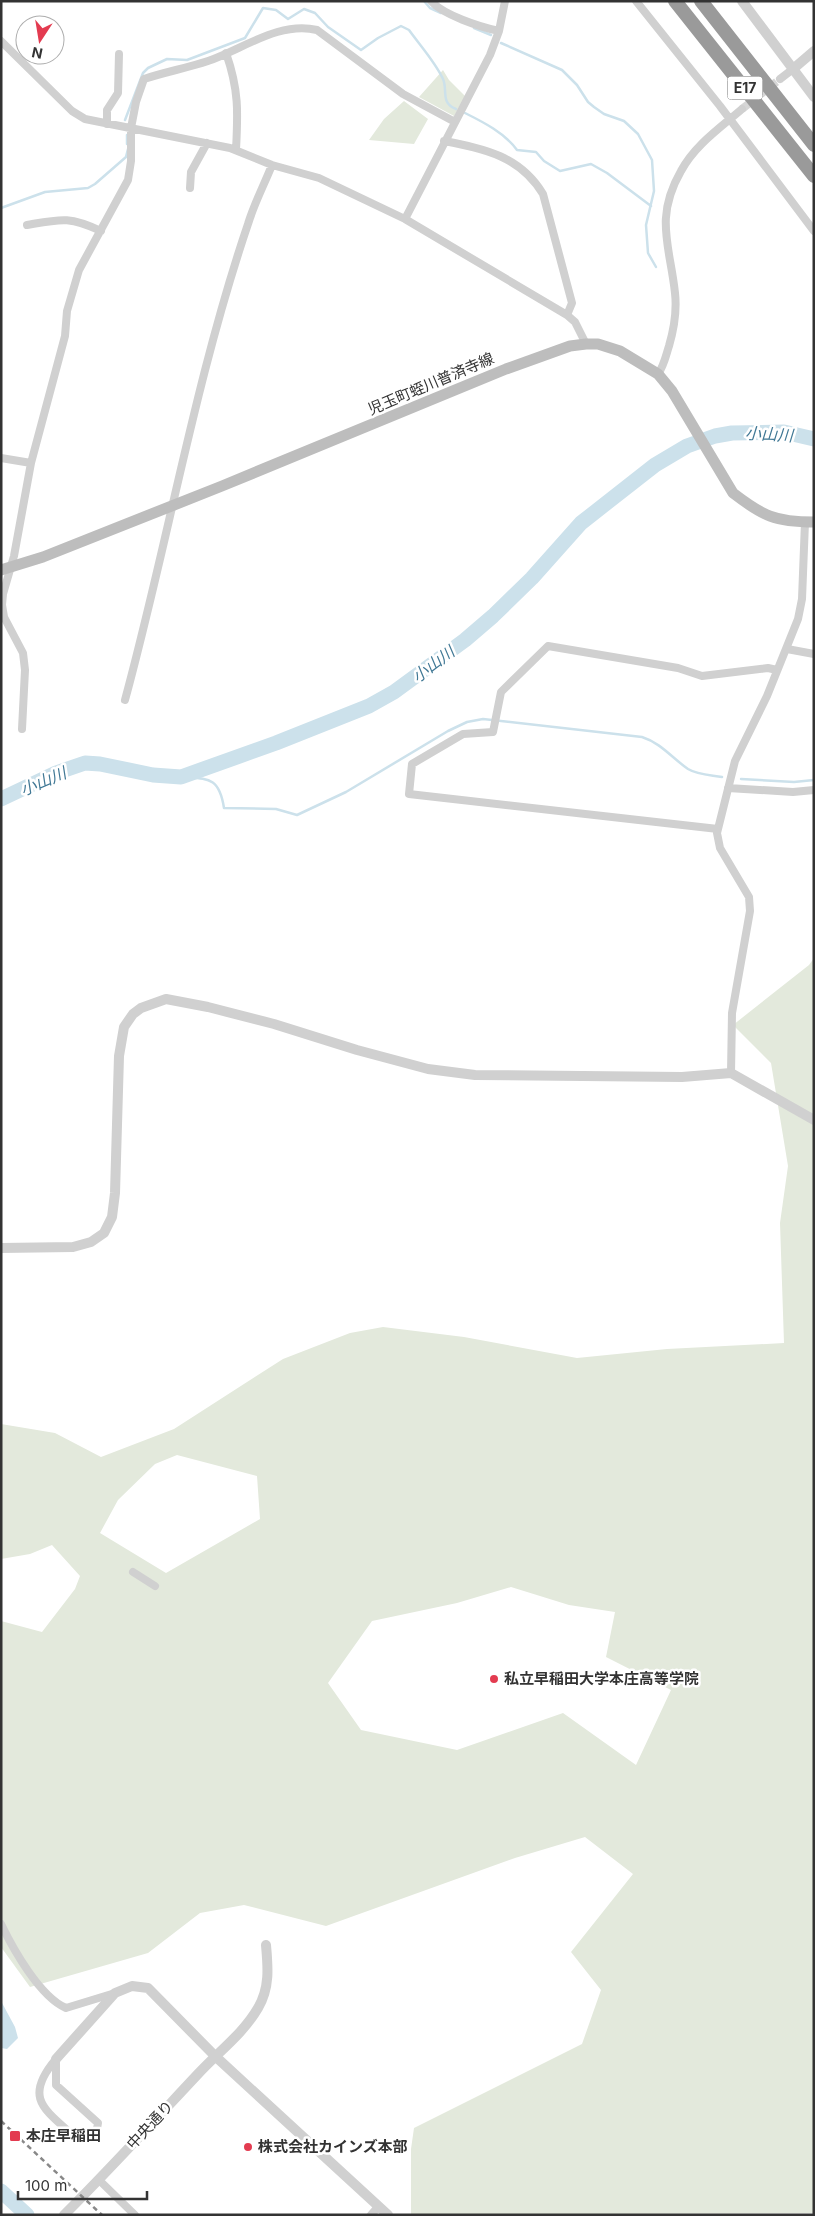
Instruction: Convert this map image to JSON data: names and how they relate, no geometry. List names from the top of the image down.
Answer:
{
  "streets": {
    "highway": ["E17"],
    "main road": ["児玉町蛭川普済寺線"],
    "street": ["中央通り"]
  },
  "water": ["小山川"],
  "places": {
    "other": ["私立早稲田大学本庄高等学院", "株式会社カインズ本部"],
    "transit": ["本庄早稲田"]
  },
  "scale_bar": "100 m",
  "north": "bottom"
}
